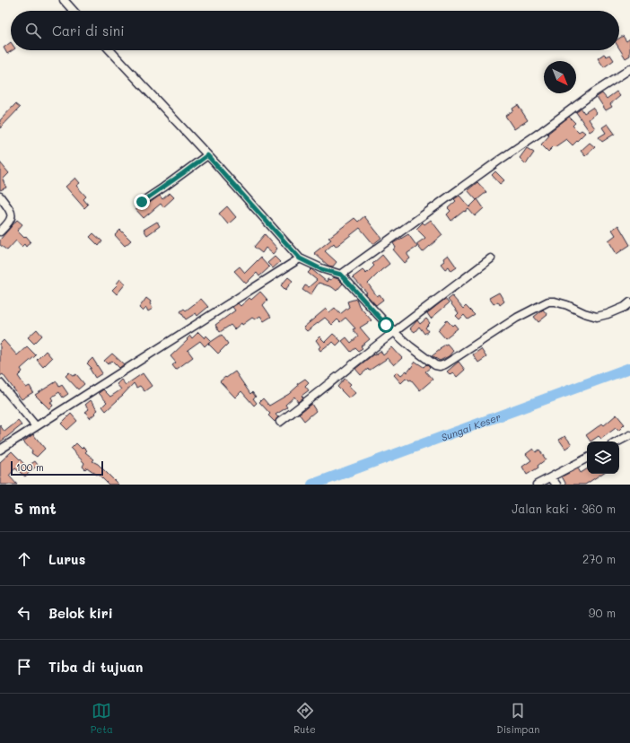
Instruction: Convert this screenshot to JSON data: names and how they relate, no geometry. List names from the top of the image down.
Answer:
{
  "water": ["Sungai Keser"],
  "scale_bar": "100 m",
  "north": "bottom right",
  "page": {
    "search": "Cari di sini",
    "scale": "100 m",
    "heading": ["5 mnt", "Jalan kaki · 360 m"],
    "list": [
      ["Lurus", "270 m"],
      ["Belok kiri", "90 m"],
      "Tiba di tujuan"
    ],
    "nav": ["Peta", "Rute", "Disimpan"]
  }
}
